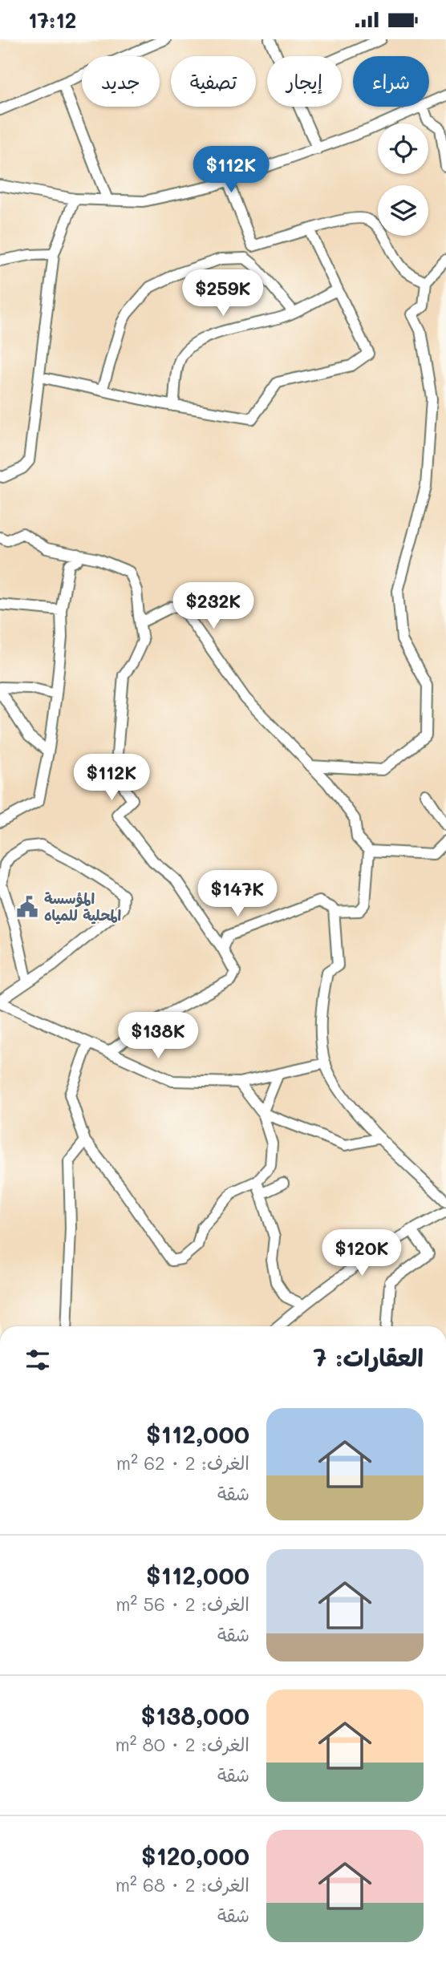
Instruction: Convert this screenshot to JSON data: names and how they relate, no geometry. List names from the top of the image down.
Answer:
{
  "places": {
    "public building": ["المؤسسة المحلية للمياه"]
  },
  "page": {
    "status": "17:12",
    "chip": [
      "شراء",
      "إيجار",
      "تصفية",
      "جديد"
    ],
    "price": [
      "$112K",
      "$259K",
      "$232K",
      "$112K",
      "$147K",
      "$138K",
      "$120K"
    ],
    "heading": "العقارات: 7",
    "list": [
      {
        "name": "$112,000",
        "note": "الغرف: 2 · 62 m² · شقة"
      },
      {
        "name": "$112,000",
        "note": "الغرف: 2 · 56 m² · شقة"
      },
      {
        "name": "$138,000",
        "note": "الغرف: 2 · 80 m² · شقة"
      },
      {
        "name": "$120,000",
        "note": "الغرف: 2 · 68 m² · شقة"
      }
    ]
  }
}
